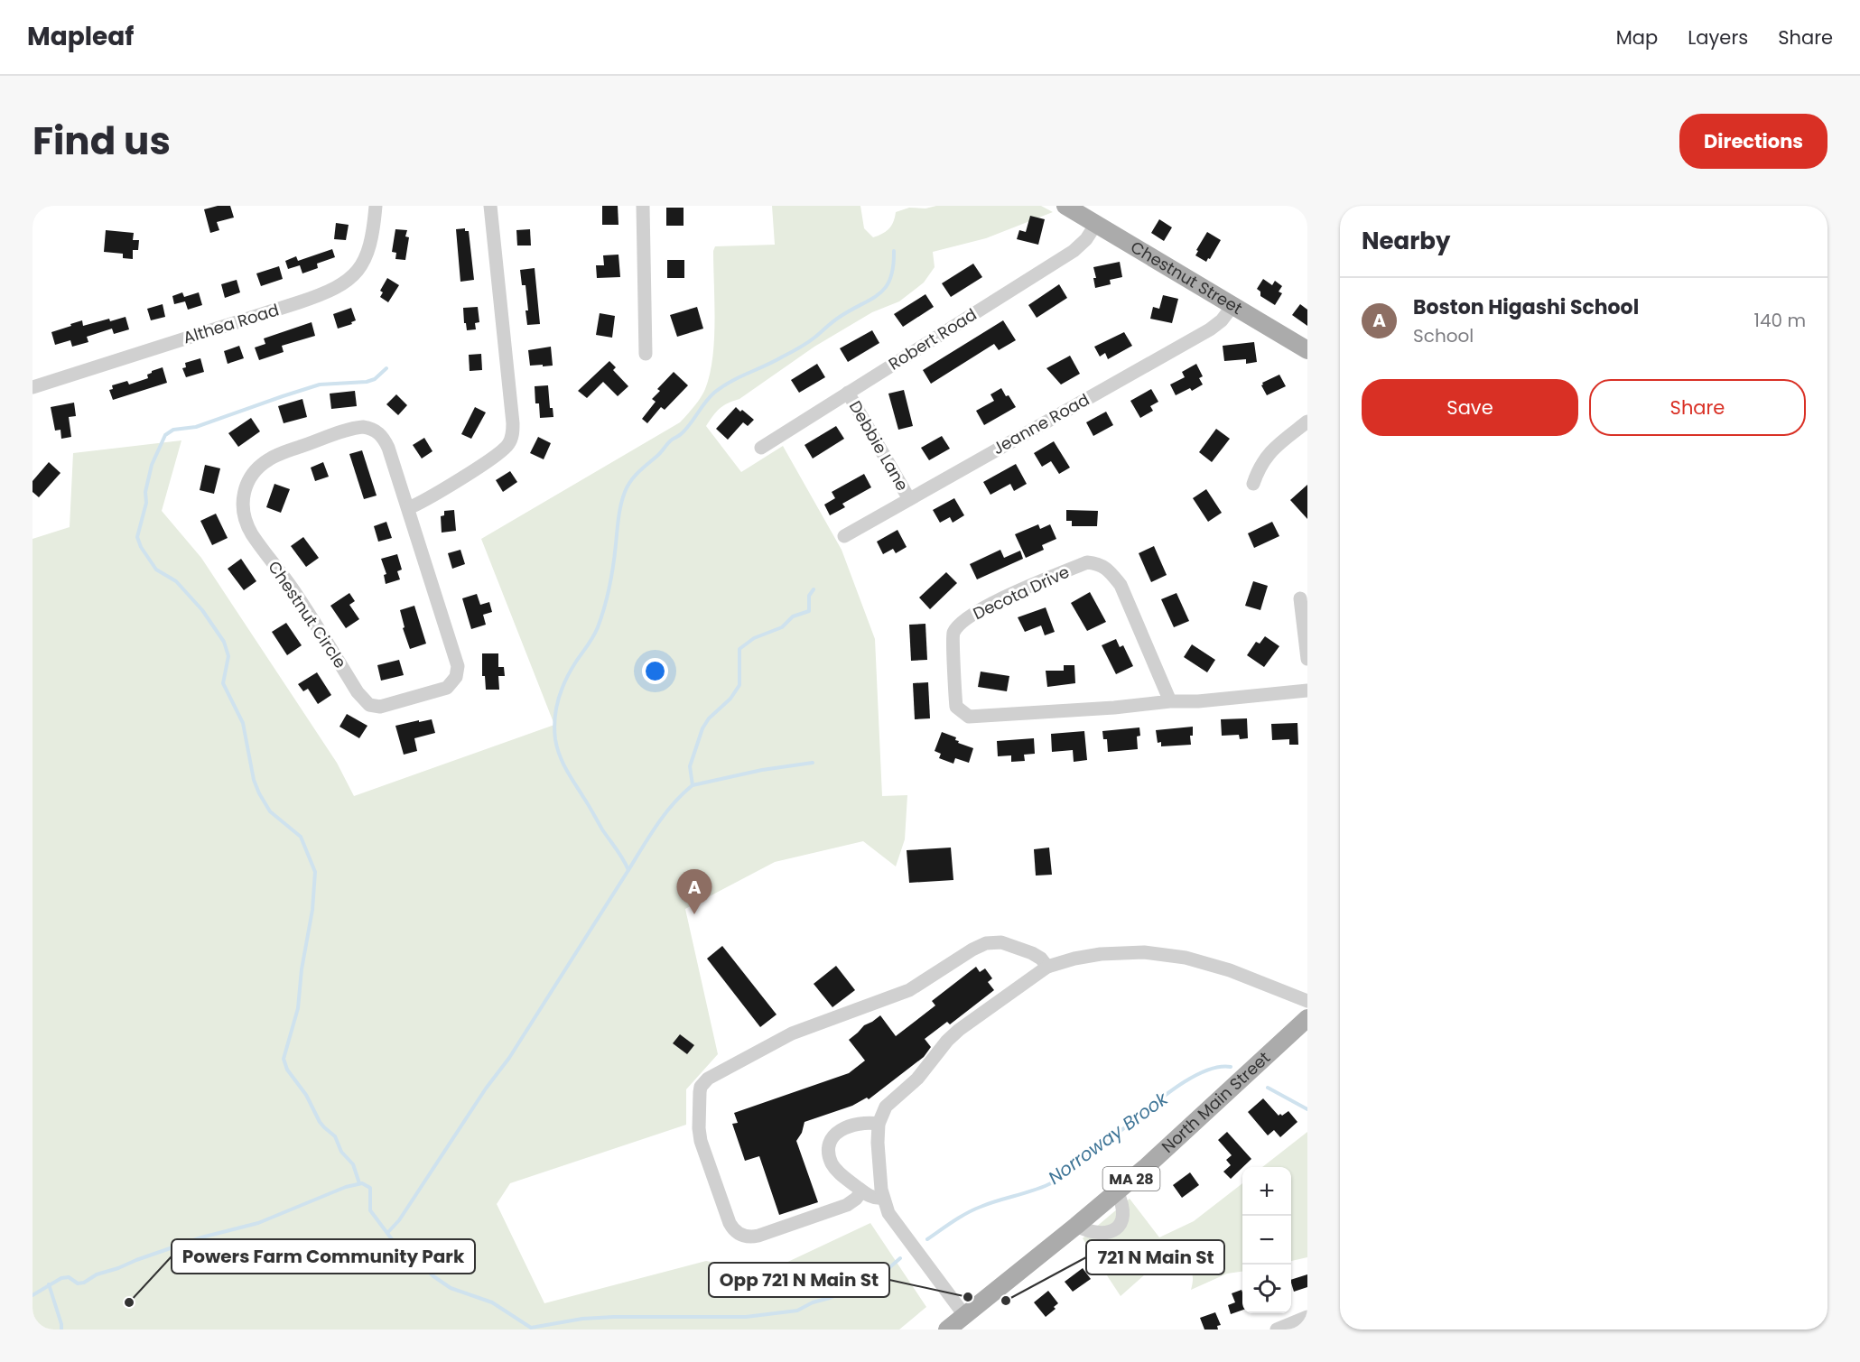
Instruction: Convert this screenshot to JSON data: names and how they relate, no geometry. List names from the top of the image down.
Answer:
{
  "streets": {
    "main road": ["Chestnut Street", "North Main Street", "MA 28"],
    "street": [
      "Althea Road",
      "Robert Road",
      "Jeanne Road",
      "Debbie Lane",
      "Decota Drive",
      "Chestnut Circle"
    ]
  },
  "crossings": [
    ["Chestnut Street", "Robert Road"],
    ["Chestnut Street", "Jeanne Road"],
    ["Robert Road", "Debbie Lane"],
    ["Jeanne Road", "Debbie Lane"]
  ],
  "water": ["Norroway Brook"],
  "places": ["Opp 721 N Main St", "721 N Main St", "Powers Farm Community Park"],
  "page": {
    "header": "Mapleaf",
    "nav": ["Map", "Layers", "Share"],
    "title": "Find us",
    "buttons": [
      "Directions",
      ["Save", "Share"]
    ],
    "heading": "Nearby",
    "list": [
      {
        "mark": "A",
        "name": "Boston Higashi School",
        "note": "School",
        "value": "140 m"
      }
    ],
    "pins": "A",
    "map_buttons": ["+", "−"]
  }
}
